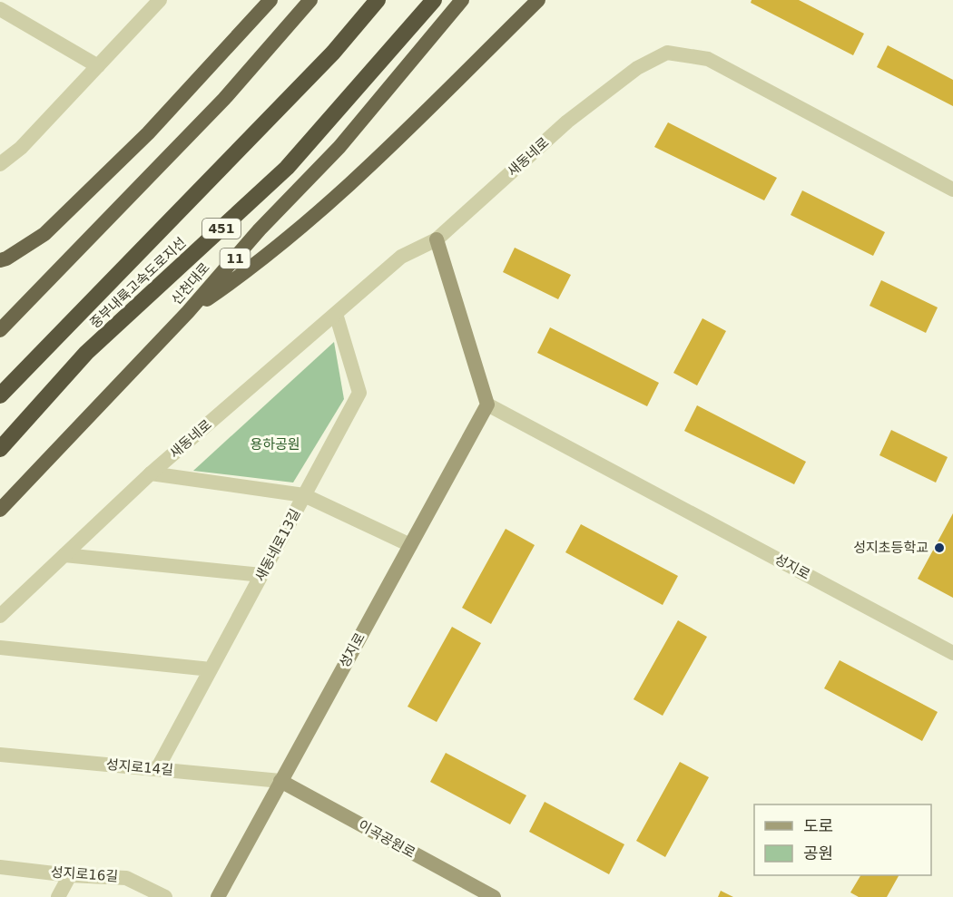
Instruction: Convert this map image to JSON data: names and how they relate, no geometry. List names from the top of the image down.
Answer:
{
  "streets": {
    "highway": [
      "451",
      "11",
      "중부내륙고속도로지선",
      "신천대로"
    ],
    "main road": ["성지로", "이곡공원로"],
    "street": [
      "새동네로",
      "새동네로13길",
      "성지로14길",
      "성지로16길"
    ]
  },
  "crossings": [
    ["새동네로", "새동네로13길"],
    ["새동네로", "성지로"],
    ["새동네로13길", "성지로14길"],
    ["성지로", "성지로14길"],
    ["성지로", "이곡공원로"],
    ["성지로14길", "이곡공원로"]
  ],
  "parks": ["용하공원"],
  "places": ["성지초등학교"],
  "legend": ["도로", "공원"]
}
